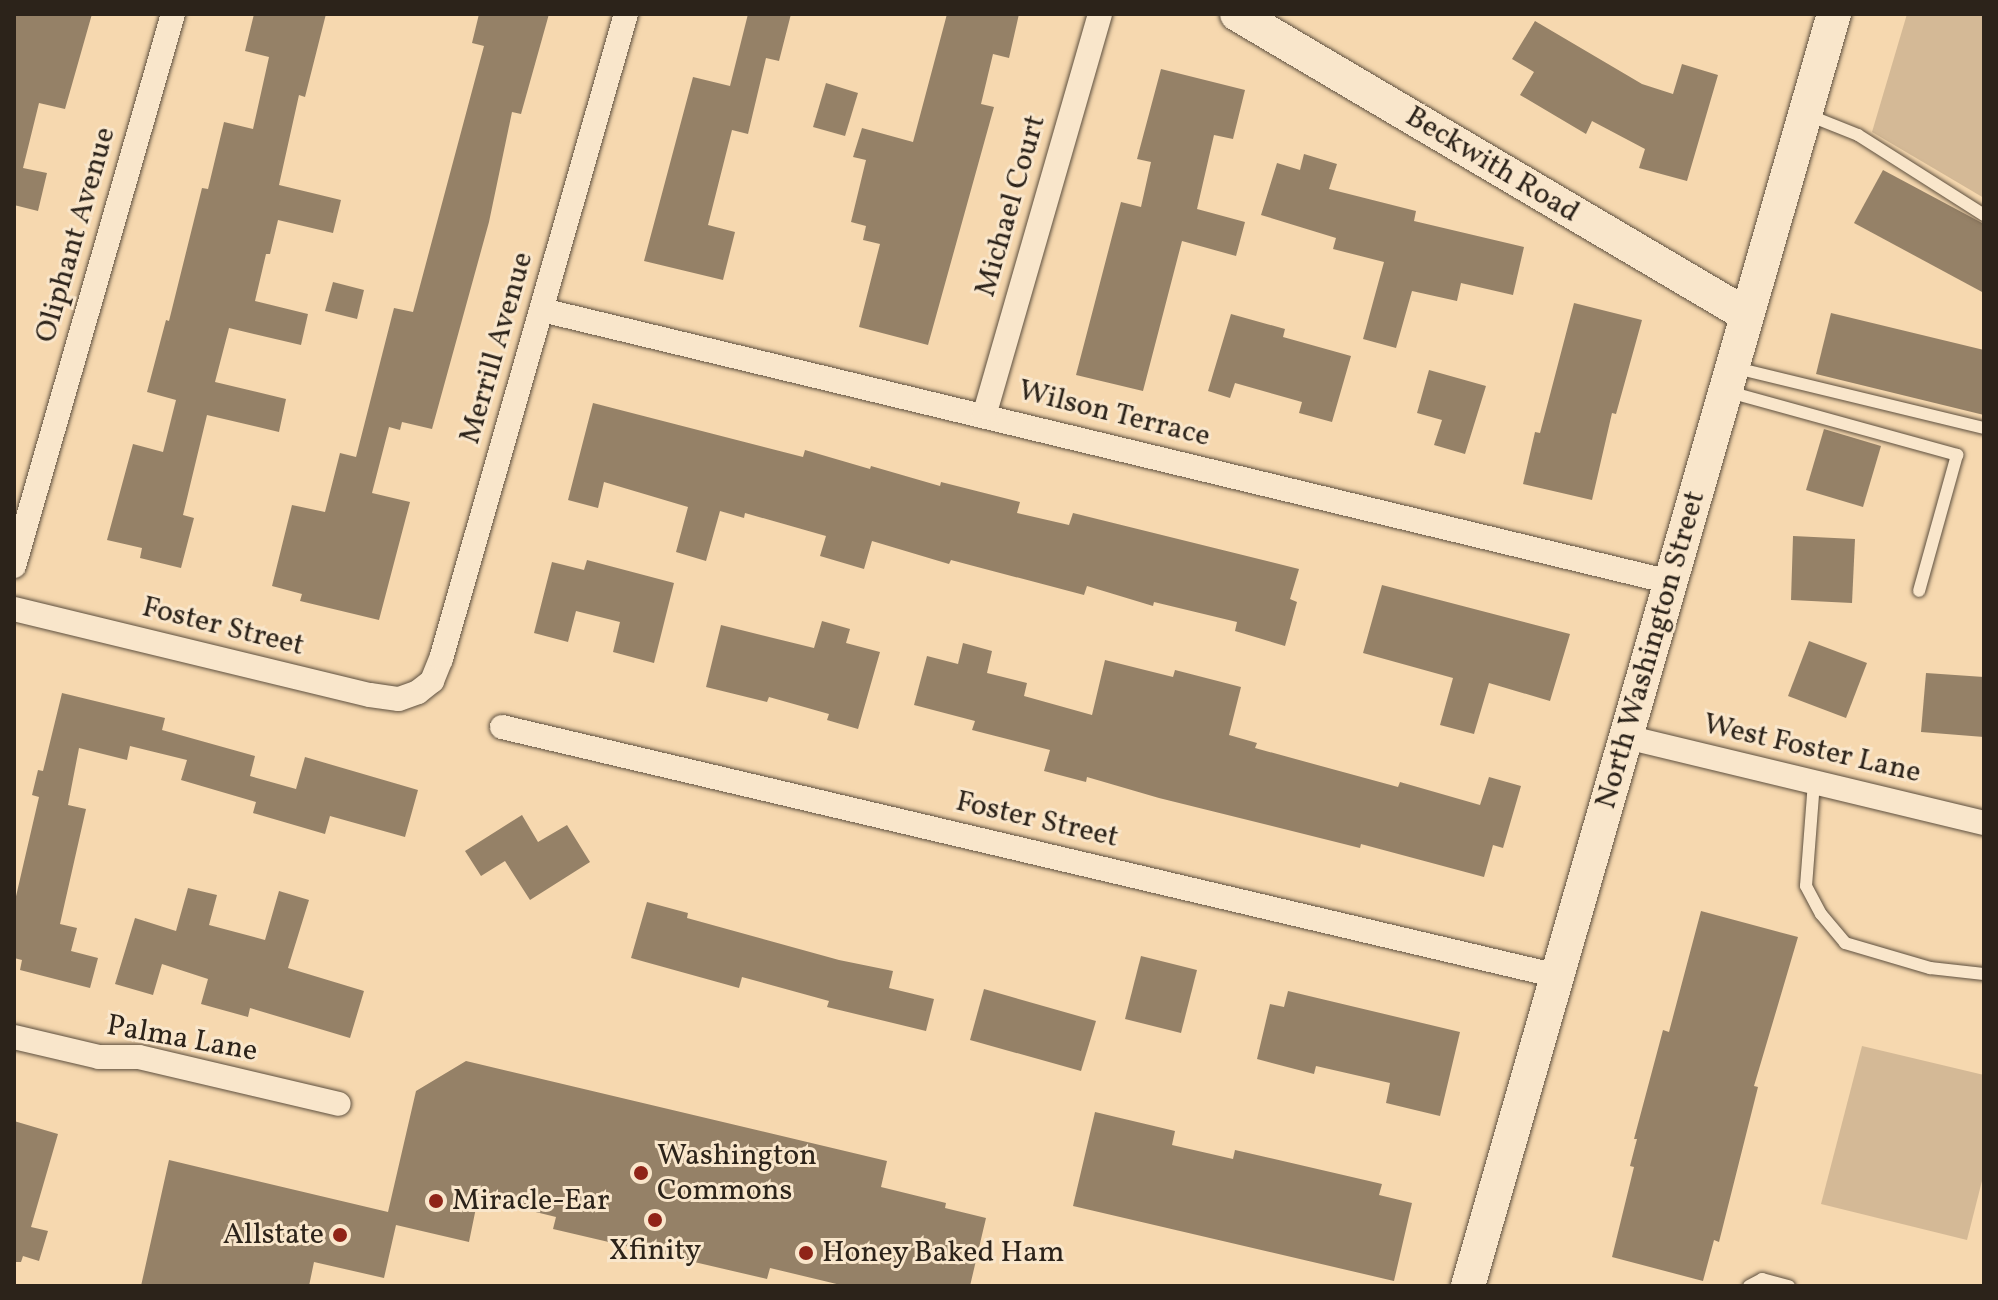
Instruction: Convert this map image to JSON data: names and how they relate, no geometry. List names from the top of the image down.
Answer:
{
  "streets": {
    "street": [
      "Beckwith Road",
      "Michael Court",
      "Oliphant Avenue",
      "Merrill Avenue",
      "Wilson Terrace",
      "Foster Street",
      "North Washington Street",
      "West Foster Lane",
      "Palma Lane"
    ]
  },
  "crossings": [
    ["Beckwith Road", "North Washington Street"],
    ["Michael Court", "Wilson Terrace"],
    ["Merrill Avenue", "Wilson Terrace"],
    ["Merrill Avenue", "Foster Street"],
    ["Wilson Terrace", "North Washington Street"],
    ["Foster Street", "North Washington Street"],
    ["North Washington Street", "West Foster Lane"]
  ],
  "places": [
    "Washington Commons",
    "Miracle-Ear",
    "Xfinity",
    "Allstate",
    "Honey Baked Ham"
  ]
}
